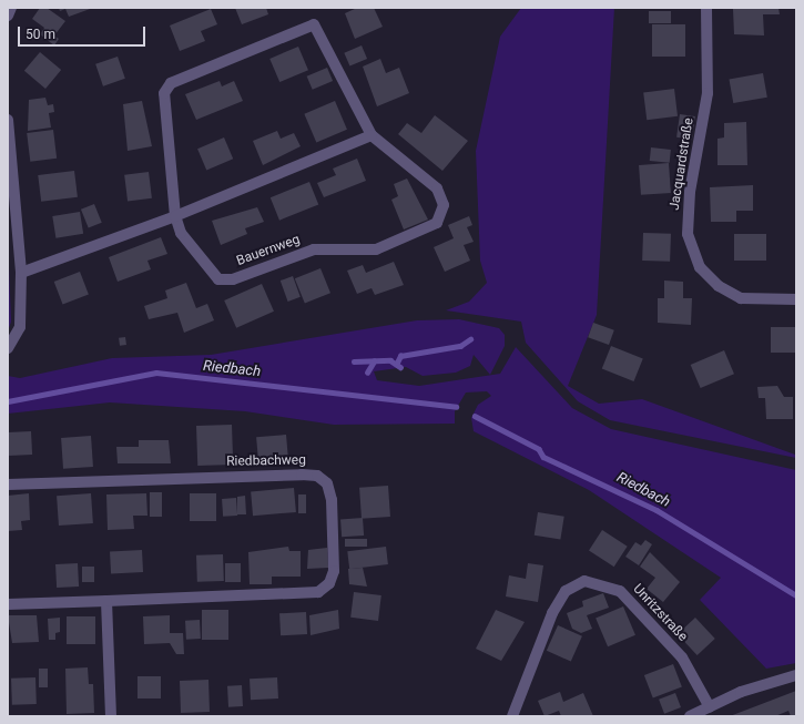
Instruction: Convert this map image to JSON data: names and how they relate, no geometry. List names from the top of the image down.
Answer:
{
  "streets": {
    "street": [
      "Jacquardstraße",
      "Bauernweg",
      "Riedbachweg",
      "Unritzstraße"
    ]
  },
  "water": ["Riedbach"],
  "scale_bar": "50 m"
}
